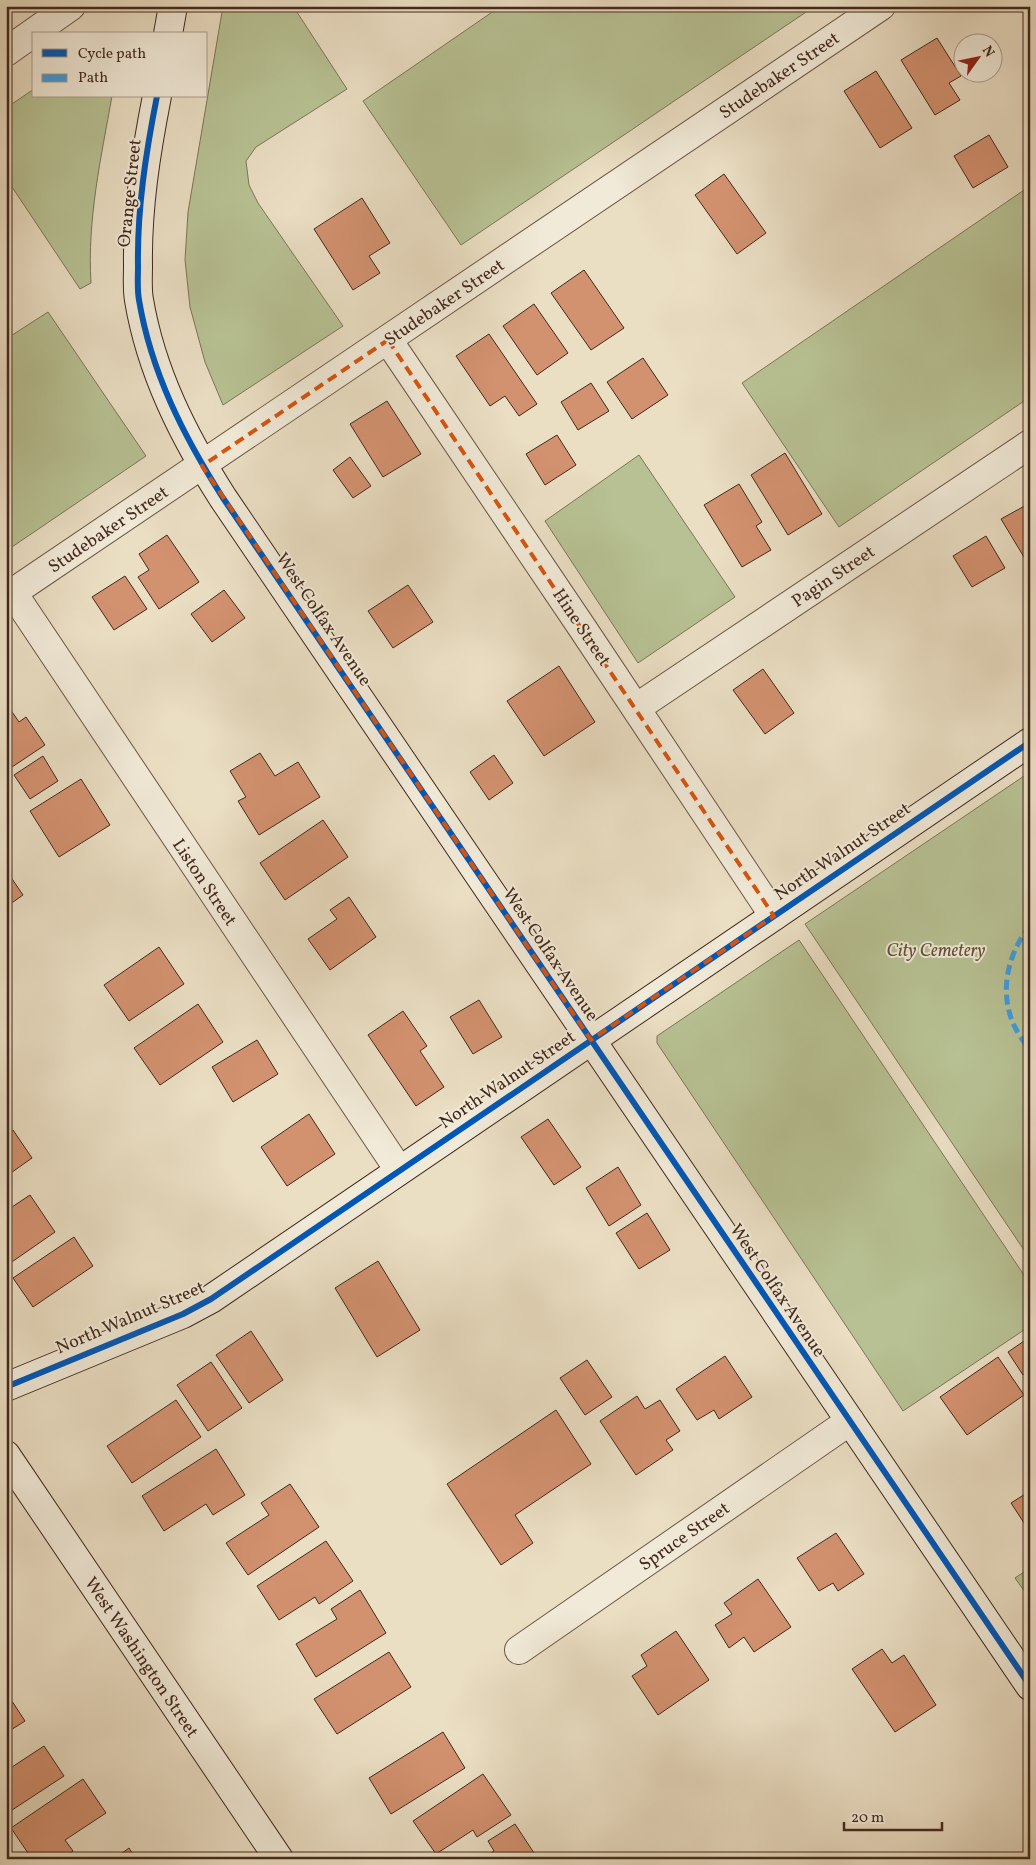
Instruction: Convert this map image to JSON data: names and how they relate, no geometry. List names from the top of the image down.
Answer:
{
  "streets": {
    "street": [
      "Studebaker Street",
      "Orange Street",
      "Pagin Street",
      "West Colfax Avenue",
      "Hine Street",
      "North Walnut Street",
      "Liston Street",
      "Spruce Street",
      "West Washington Street"
    ]
  },
  "crossings": [
    ["Studebaker Street", "West Colfax Avenue"],
    ["Studebaker Street", "Hine Street"],
    ["Studebaker Street", "Liston Street"],
    ["Orange Street", "West Colfax Avenue"],
    ["Pagin Street", "Hine Street"],
    ["West Colfax Avenue", "North Walnut Street"],
    ["West Colfax Avenue", "Spruce Street"],
    ["Hine Street", "North Walnut Street"],
    ["North Walnut Street", "Liston Street"]
  ],
  "parks": ["City Cemetery"],
  "legend": ["Cycle path", "Path"],
  "scale_bar": "20 m",
  "north": "top right"
}
